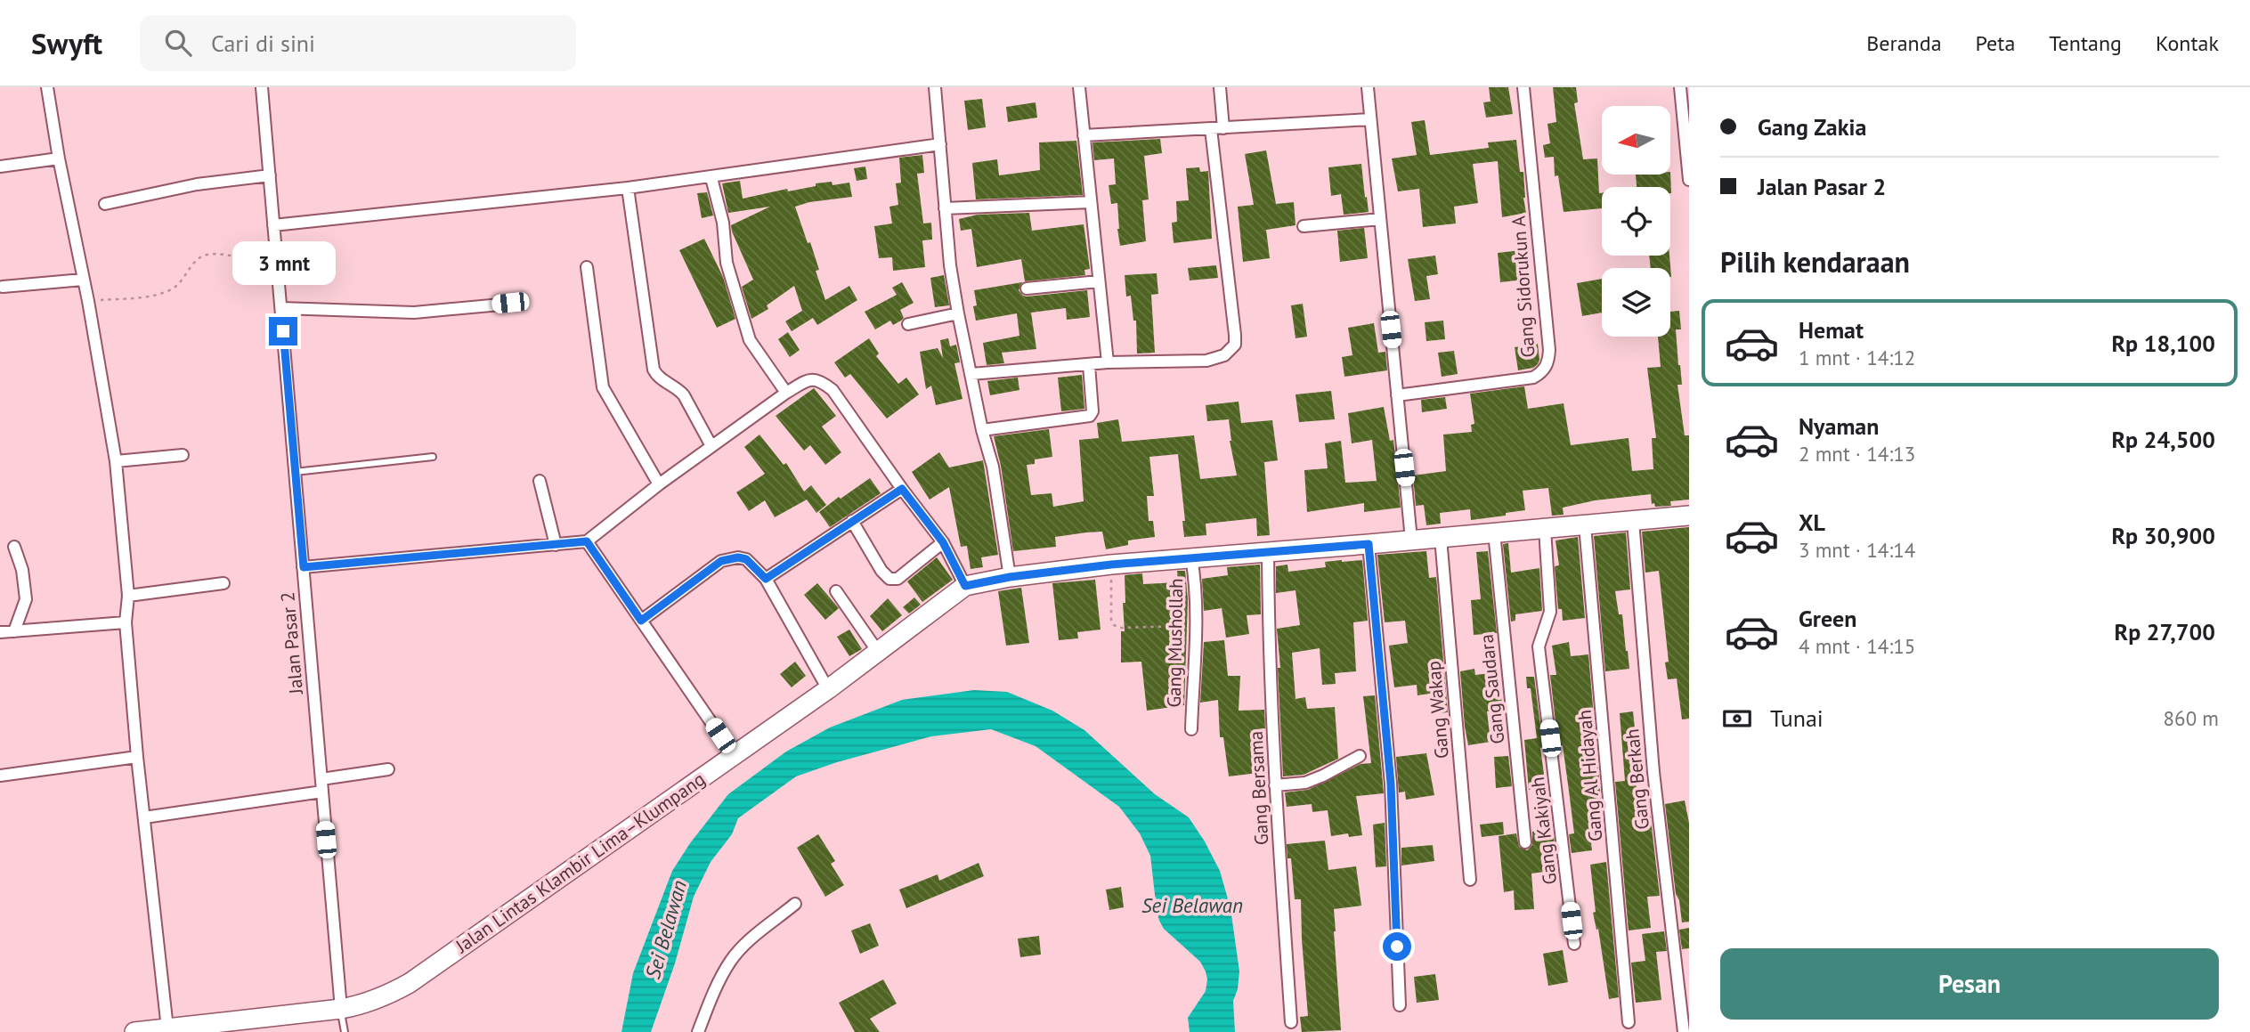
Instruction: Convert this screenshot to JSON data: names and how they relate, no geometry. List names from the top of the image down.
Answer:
{
  "streets": {
    "main road": ["Jalan Lintas Klambir Lima–Klumpang"],
    "street": [
      "Gang Sidorukun A",
      "Jalan Pasar 2",
      "Gang Mushollah",
      "Gang Saudara",
      "Gang Wakap",
      "Gang Al Hidayah",
      "Gang Berkah",
      "Gang Bersama",
      "Gang Kakiyah"
    ]
  },
  "crossings": [
    ["Jalan Pasar 2", "Jalan Lintas Klambir Lima–Klumpang"],
    ["Gang Mushollah", "Jalan Lintas Klambir Lima–Klumpang"],
    ["Gang Saudara", "Jalan Lintas Klambir Lima–Klumpang"],
    ["Gang Wakap", "Jalan Lintas Klambir Lima–Klumpang"],
    ["Gang Al Hidayah", "Jalan Lintas Klambir Lima–Klumpang"],
    ["Gang Berkah", "Jalan Lintas Klambir Lima–Klumpang"],
    ["Gang Bersama", "Jalan Lintas Klambir Lima–Klumpang"],
    ["Gang Kakiyah", "Jalan Lintas Klambir Lima–Klumpang"]
  ],
  "water": ["Sei Belawan"],
  "north": "left",
  "page": {
    "header": "Swyft",
    "search": "Cari di sini",
    "nav": [
      "Beranda",
      "Peta",
      "Tentang",
      "Kontak"
    ],
    "banner": ["Gang Zakia", "Jalan Pasar 2"],
    "heading": "Pilih kendaraan",
    "bubble": "3 mnt",
    "list": [
      {
        "name": "Hemat",
        "note": "1 mnt · 14:12",
        "value": "Rp 18,100"
      },
      {
        "name": "Nyaman",
        "note": "2 mnt · 14:13",
        "value": "Rp 24,500"
      },
      {
        "name": "XL",
        "note": "3 mnt · 14:14",
        "value": "Rp 30,900"
      },
      {
        "name": "Green",
        "note": "4 mnt · 14:15",
        "value": "Rp 27,700"
      }
    ],
    "pay": ["Tunai", "860 m"],
    "buttons": "Pesan"
  }
}
